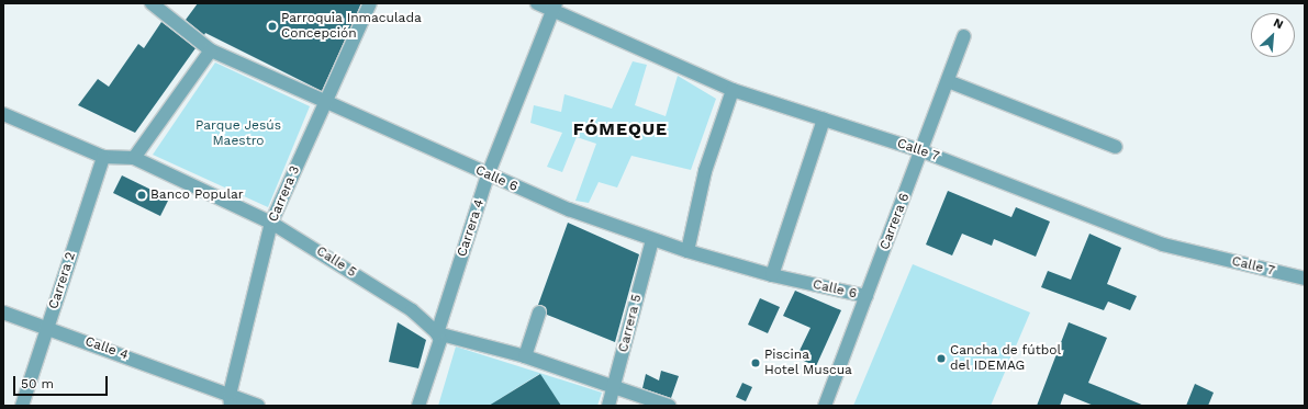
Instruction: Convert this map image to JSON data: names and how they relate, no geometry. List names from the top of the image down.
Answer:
{
  "streets": {
    "street": [
      "Calle 7",
      "Calle 6",
      "Carrera 3",
      "Carrera 6",
      "Carrera 4",
      "Calle 5",
      "Carrera 2",
      "Carrera 5",
      "Calle 4"
    ]
  },
  "crossings": [
    ["Calle 7", "Carrera 6"],
    ["Calle 7", "Carrera 4"],
    ["Calle 6", "Carrera 3"],
    ["Calle 6", "Carrera 6"],
    ["Calle 6", "Carrera 4"],
    ["Calle 6", "Carrera 5"],
    ["Carrera 3", "Calle 5"],
    ["Carrera 3", "Calle 4"],
    ["Carrera 4", "Calle 5"],
    ["Calle 5", "Carrera 2"],
    ["Calle 5", "Carrera 5"],
    ["Carrera 2", "Calle 4"]
  ],
  "districts": ["FÓMEQUE"],
  "parks": ["Parque Jesús Maestro"],
  "places": [
    "Parroquia Inmaculada Concepción",
    "Banco Popular",
    "Cancha de fútbol del IDEMAG",
    "Piscina Hotel Muscua"
  ],
  "scale_bar": "50 m",
  "north": "top right"
}
